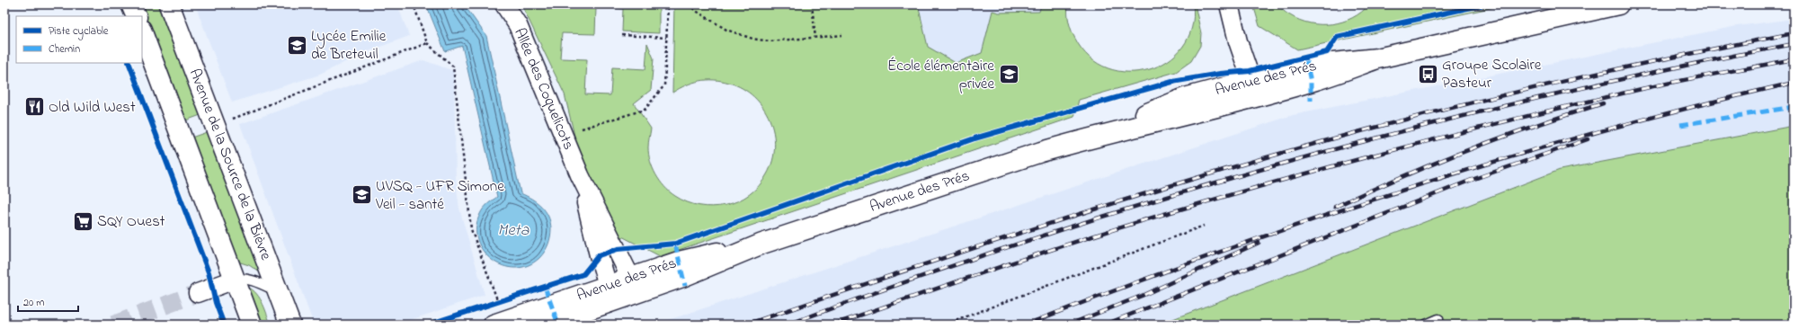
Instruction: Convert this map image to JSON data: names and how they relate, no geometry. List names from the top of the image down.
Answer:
{
  "streets": {
    "main road": ["Avenue des Prés", "Avenue de la Source de la Bièvre"],
    "street": ["Allée des Coquelicots"]
  },
  "water": ["Meta"],
  "places": {
    "school or university": ["Lycée Emilie de Breteuil", "École élémentaire privée", "UVSQ - UFR Simone Veil - santé"],
    "bus stop": ["Groupe Scolaire Pasteur"],
    "restaurant": ["Old Wild West"],
    "supermarket": ["SQY Ouest"]
  },
  "legend": ["Piste cyclable", "Chemin"],
  "scale_bar": "20 m"
}
